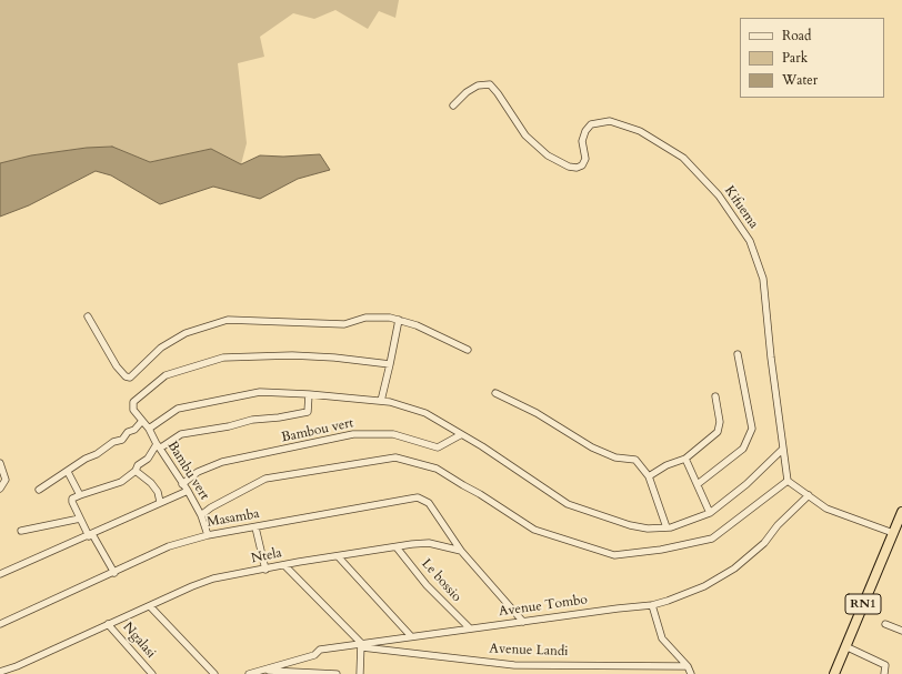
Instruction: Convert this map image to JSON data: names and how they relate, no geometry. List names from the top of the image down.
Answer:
{
  "streets": {
    "highway": ["RN1"],
    "street": [
      "Kifuema",
      "Bambou vert",
      "Bambu vert",
      "Masamba",
      "Ntela",
      "Le bossio",
      "Avenue Tombo",
      "Ngalasi",
      "Avenue Landi"
    ]
  },
  "crossings": [
    ["Bambou vert", "Bambu vert"],
    ["Bambu vert", "Masamba"],
    ["Masamba", "Ntela"],
    ["Ntela", "Le bossio"],
    ["Ntela", "Ngalasi"],
    ["Le bossio", "Avenue Tombo"],
    ["Avenue Tombo", "Avenue Landi"]
  ],
  "legend": ["Road", "Park", "Water"]
}
